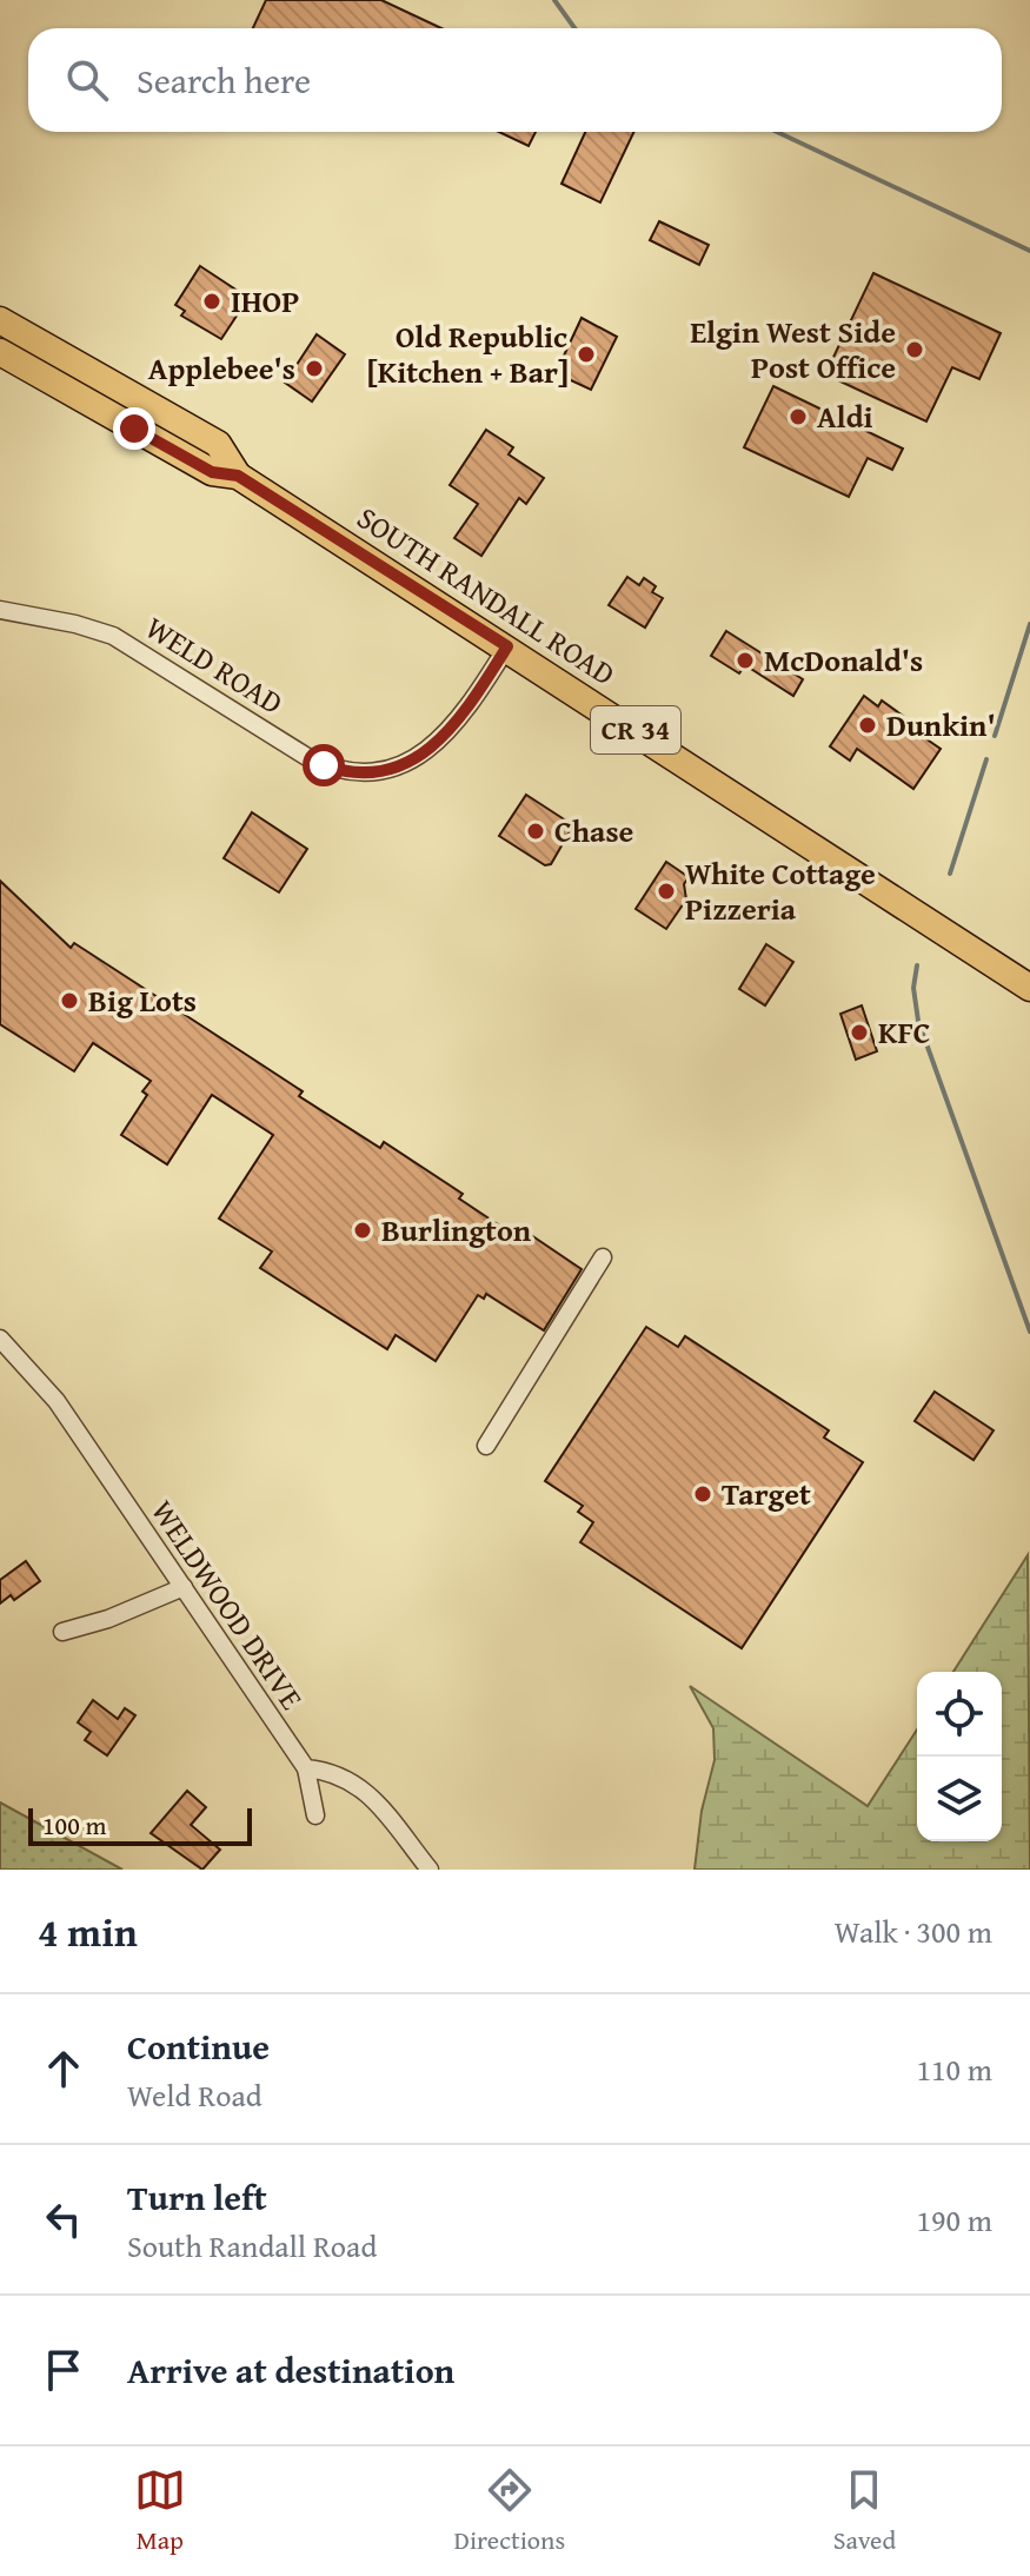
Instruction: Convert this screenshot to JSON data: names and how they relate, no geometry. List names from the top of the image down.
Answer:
{
  "streets": {
    "main road": ["SOUTH RANDALL ROAD", "CR 34"],
    "street": ["WELD ROAD", "WELDWOOD DRIVE"]
  },
  "crossings": [
    ["SOUTH RANDALL ROAD", "WELD ROAD"]
  ],
  "places": [
    "IHOP",
    "Elgin West Side Post Office",
    "Old Republic [Kitchen + Bar]",
    "Applebee's",
    "Aldi",
    "McDonald's",
    "Dunkin'",
    "Chase",
    "White Cottage Pizzeria",
    "Big Lots",
    "KFC",
    "Burlington",
    "Target"
  ],
  "scale_bar": "100 m",
  "page": {
    "search": "Search here",
    "scale": "100 m",
    "heading": ["4 min", "Walk · 300 m"],
    "list": [
      ["Continue", "Weld Road", "110 m"],
      ["Turn left", "South Randall Road", "190 m"],
      "Arrive at destination"
    ],
    "nav": ["Map", "Directions", "Saved"]
  }
}
